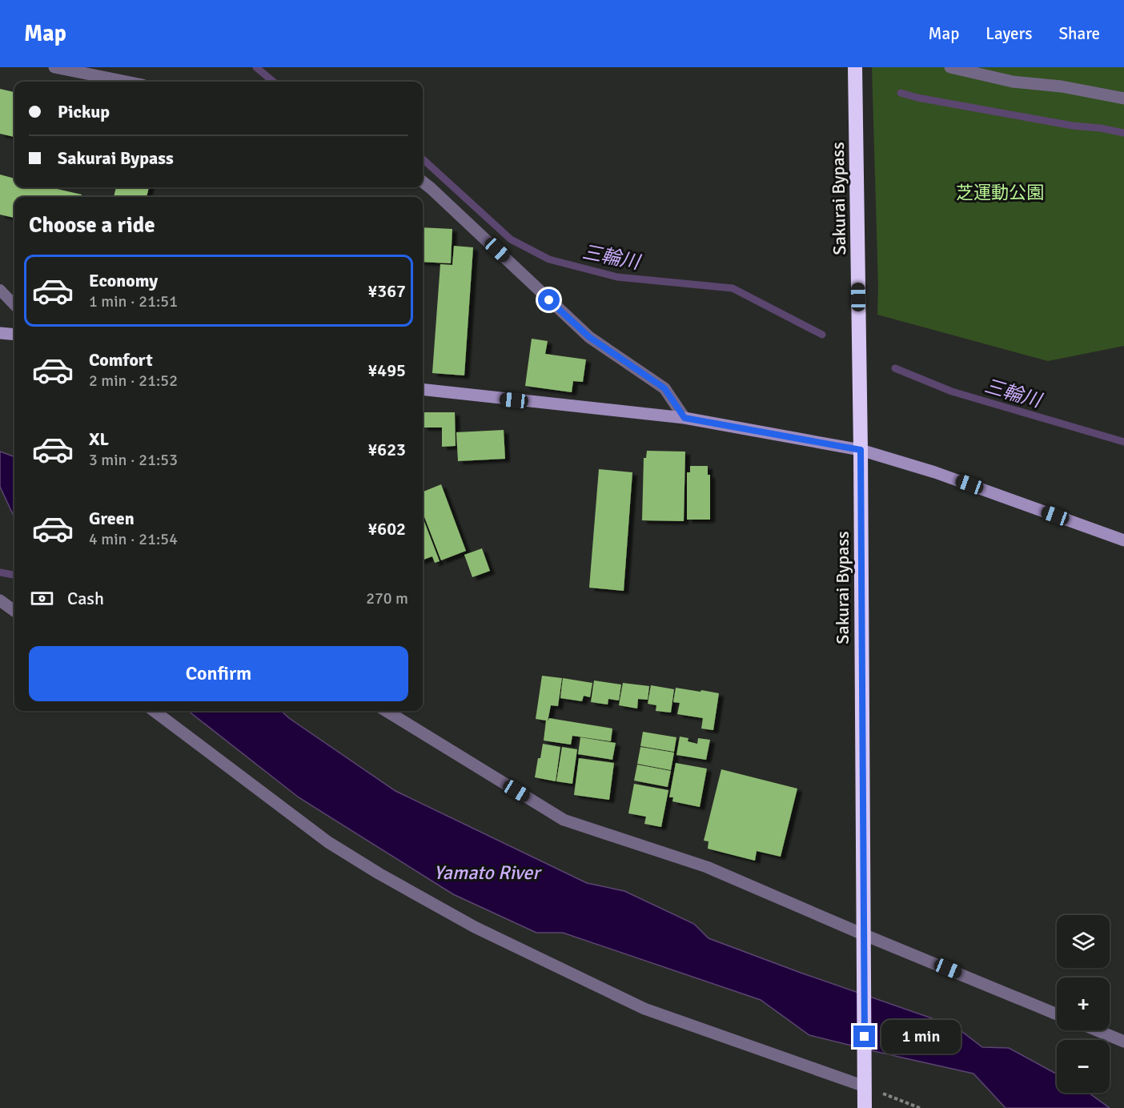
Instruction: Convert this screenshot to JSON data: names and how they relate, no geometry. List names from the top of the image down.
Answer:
{
  "streets": {
    "highway": ["Sakurai Bypass"]
  },
  "water": ["三輪川", "Yamato River"],
  "parks": ["芝運動公園"],
  "page": {
    "header": "Map",
    "nav": ["Map", "Layers", "Share"],
    "banner": ["Pickup", "Sakurai Bypass"],
    "heading": "Choose a ride",
    "list": [
      {
        "name": "Economy",
        "note": "1 min · 21:51",
        "value": "¥367"
      },
      {
        "name": "Comfort",
        "note": "2 min · 21:52",
        "value": "¥495"
      },
      {
        "name": "XL",
        "note": "3 min · 21:53",
        "value": "¥623"
      },
      {
        "name": "Green",
        "note": "4 min · 21:54",
        "value": "¥602"
      }
    ],
    "pay": ["Cash", "270 m"],
    "buttons": "Confirm",
    "map_buttons": ["+", "−"],
    "bubble": "1 min"
  }
}
